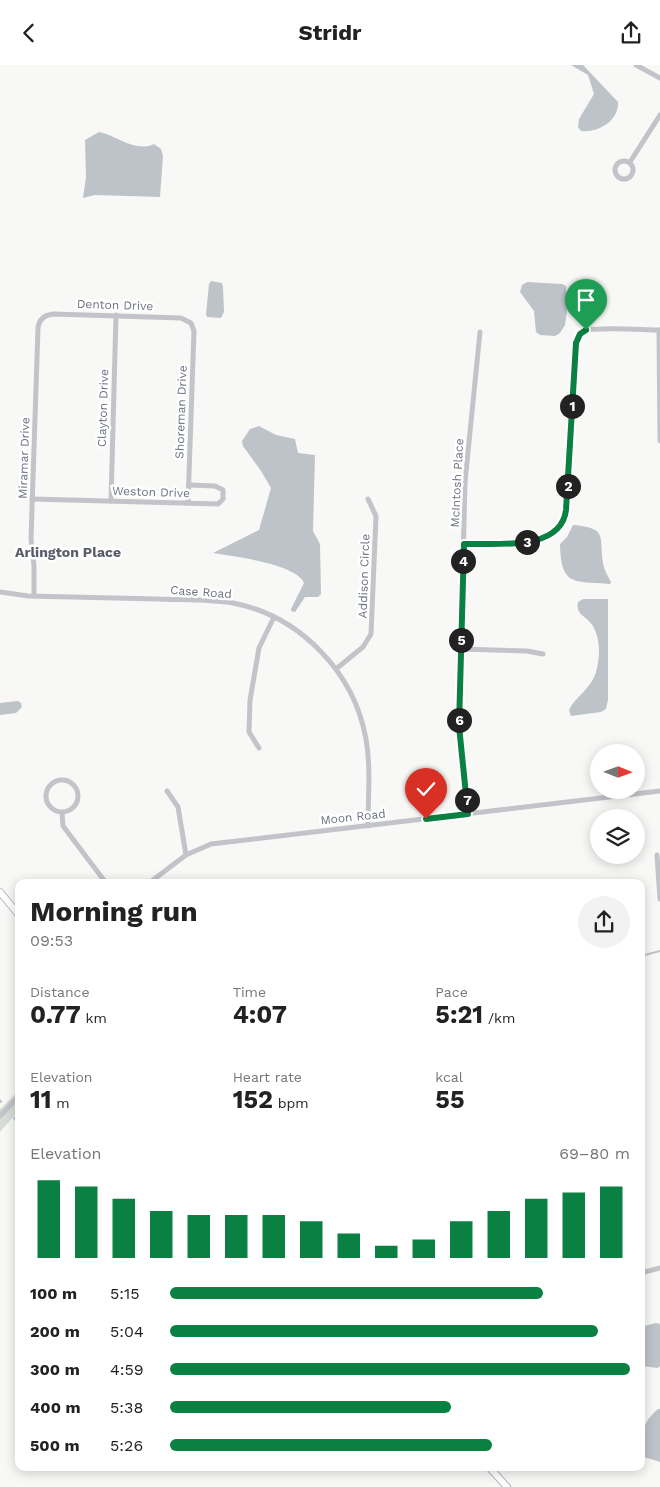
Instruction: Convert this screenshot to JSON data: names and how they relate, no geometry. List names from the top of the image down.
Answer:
{
  "streets": {
    "street": [
      "Denton Drive",
      "Clayton Drive",
      "Shoreman Drive",
      "Miramar Drive",
      "McIntosh Place",
      "Weston Drive",
      "Addison Circle",
      "Case Road",
      "Moon Road"
    ]
  },
  "crossings": [
    ["Denton Drive", "Clayton Drive"],
    ["Denton Drive", "Shoreman Drive"],
    ["Denton Drive", "Miramar Drive"],
    ["Clayton Drive", "Weston Drive"],
    ["Shoreman Drive", "Weston Drive"],
    ["Miramar Drive", "Weston Drive"],
    ["Miramar Drive", "Case Road"],
    ["McIntosh Place", "Moon Road"],
    ["Addison Circle", "Case Road"],
    ["Case Road", "Moon Road"]
  ],
  "districts": ["Arlington Place"],
  "north": "right",
  "page": {
    "header": "Stridr",
    "pins": [
      "1",
      "2",
      "3",
      "4",
      "5",
      "6",
      "7"
    ],
    "heading": ["Morning run", "09:53"],
    "stats": [
      ["Distance", "0.77 km"],
      ["Time", "4:07"],
      ["Pace", "5:21 /km"],
      ["Elevation", "11 m"],
      ["Heart rate", "152 bpm"],
      ["kcal", "55"]
    ],
    "chart": ["Elevation", "69–80 m"],
    "list": [
      {
        "name": "100 m",
        "note": "5:15"
      },
      {
        "name": "200 m",
        "note": "5:04"
      },
      {
        "name": "300 m",
        "note": "4:59"
      },
      {
        "name": "400 m",
        "note": "5:38"
      },
      {
        "name": "500 m",
        "note": "5:26"
      }
    ]
  }
}
